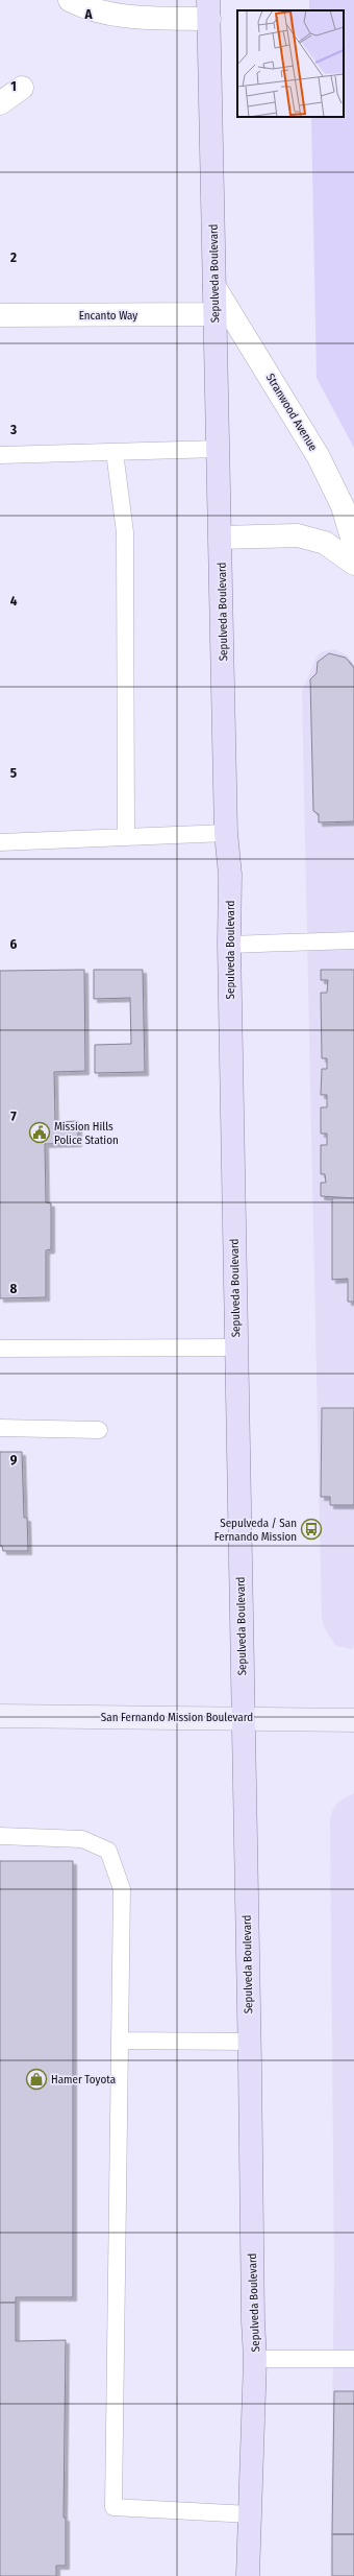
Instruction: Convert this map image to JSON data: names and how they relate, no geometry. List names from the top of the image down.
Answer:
{
  "streets": {
    "main road": ["Sepulveda Boulevard", "San Fernando Mission Boulevard"],
    "street": ["Encanto Way", "Stranwood Avenue"]
  },
  "crossings": [
    ["Sepulveda Boulevard", "Encanto Way"],
    ["Sepulveda Boulevard", "Stranwood Avenue"],
    ["Sepulveda Boulevard", "San Fernando Mission Boulevard"]
  ],
  "places": {
    "public building": ["Mission Hills Police Station"],
    "bus stop": ["Sepulveda / San Fernando Mission"],
    "shop": ["Hamer Toyota"]
  },
  "grid": {
    "columns": ["A"],
    "rows": [
      "1",
      "2",
      "3",
      "4",
      "5",
      "6",
      "7",
      "8",
      "9"
    ]
  }
}
